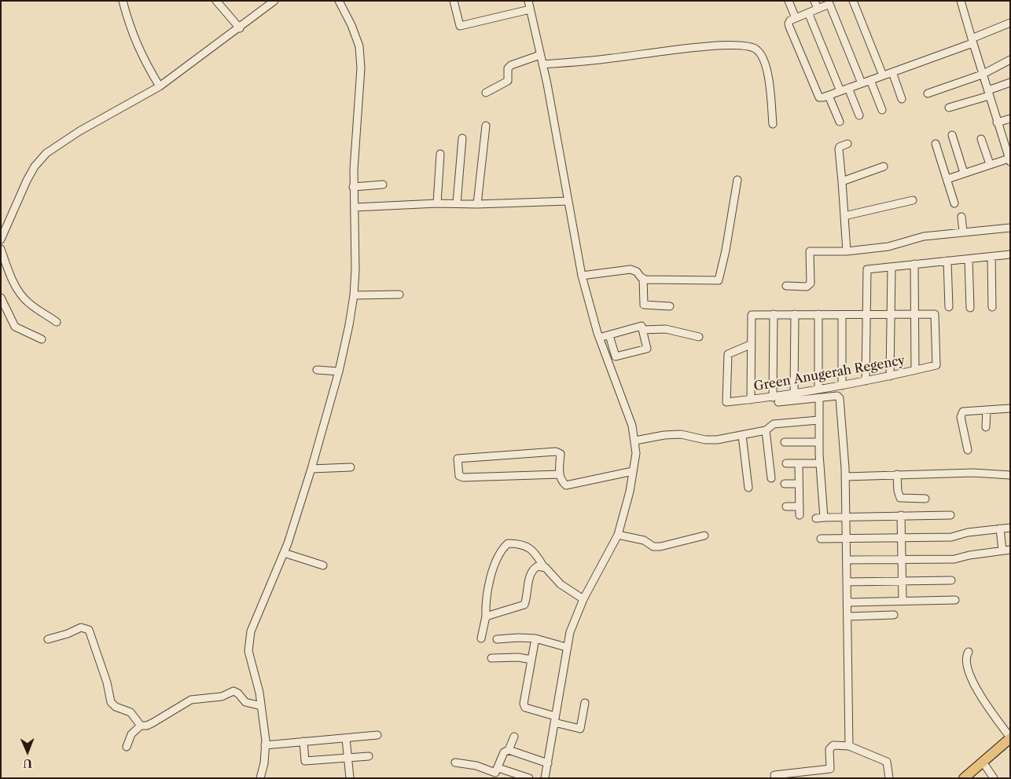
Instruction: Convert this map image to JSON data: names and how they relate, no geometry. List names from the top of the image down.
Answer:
{
  "streets": {
    "street": ["Green Anugerah Regency"]
  },
  "north": "bottom"
}
